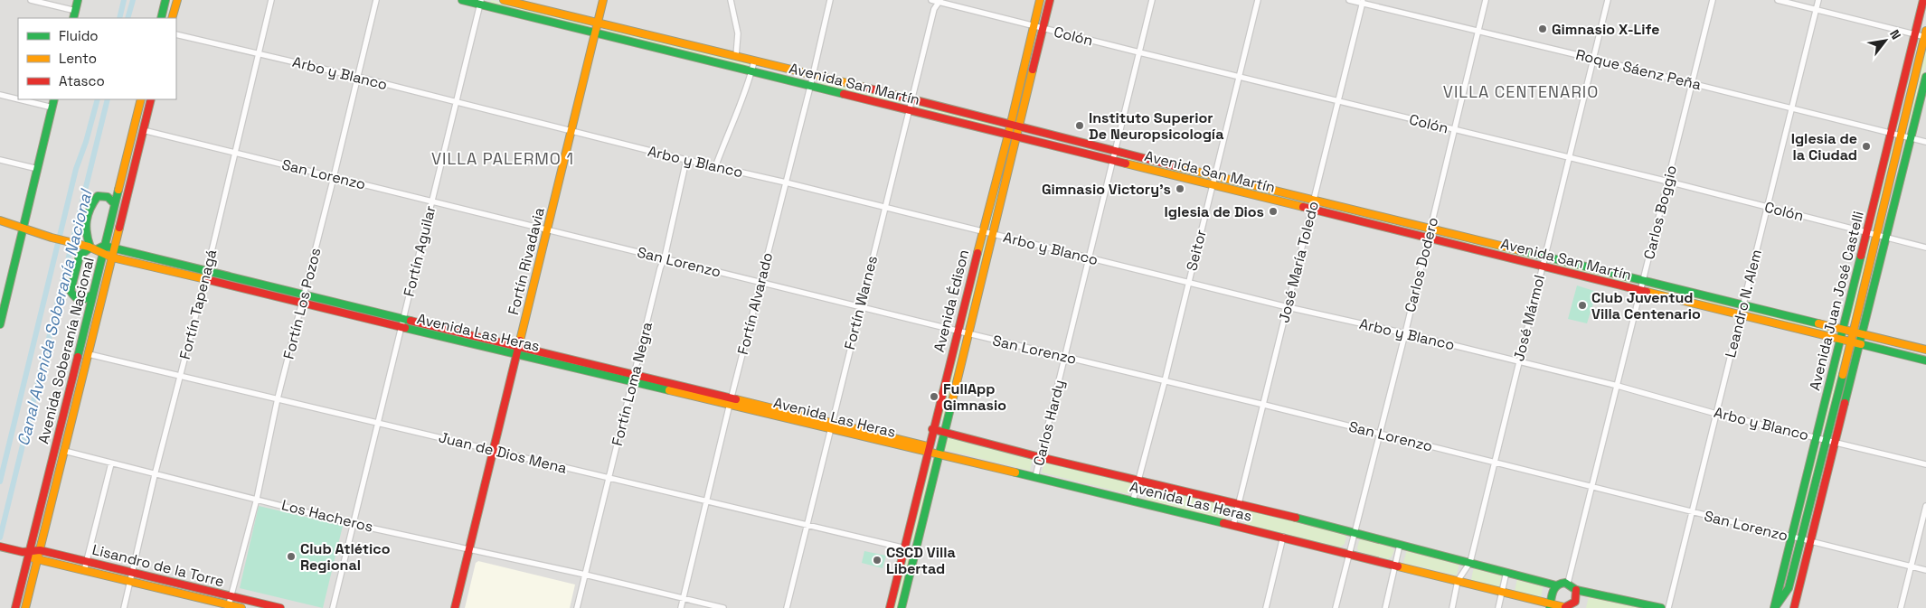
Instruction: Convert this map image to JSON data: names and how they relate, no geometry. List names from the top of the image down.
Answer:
{
  "streets": {
    "main road": [
      "Avenida San Martín",
      "Fortín Rivadavia",
      "Avenida Édison",
      "Avenida Juan José Castelli",
      "Avenida Las Heras",
      "Avenida Soberanía Nacional",
      "Lisandro de la Torre"
    ],
    "street": [
      "Colón",
      "Roque Sáenz Peña",
      "Arbo y Blanco",
      "San Lorenzo",
      "Carlos Boggio",
      "Seitor",
      "Fortín Aguilar",
      "José María Toledo",
      "Carlos Dodero",
      "Fortín Warnes",
      "Fortín Los Pozos",
      "Fortín Alvarado",
      "Leandro N. Alem",
      "Fortín Tapenagá",
      "José Mármol",
      "Fortín Loma Negra",
      "Carlos Hardy",
      "Juan de Dios Mena",
      "Los Hacheros"
    ]
  },
  "crossings": [
    ["Colón", "Carlos Boggio"],
    ["Colón", "Seitor"],
    ["Colón", "José María Toledo"],
    ["Colón", "Carlos Dodero"],
    ["Colón", "Avenida Édison"],
    ["Colón", "Avenida Juan José Castelli"],
    ["Colón", "Fortín Warnes"],
    ["Colón", "Leandro N. Alem"],
    ["Colón", "José Mármol"],
    ["Colón", "Carlos Hardy"],
    ["Roque Sáenz Peña", "Carlos Boggio"],
    ["Roque Sáenz Peña", "José María Toledo"],
    ["Roque Sáenz Peña", "Carlos Dodero"],
    ["Roque Sáenz Peña", "Avenida Juan José Castelli"],
    ["Roque Sáenz Peña", "Leandro N. Alem"],
    ["Roque Sáenz Peña", "José Mármol"],
    ["Arbo y Blanco", "Carlos Boggio"],
    ["Arbo y Blanco", "Seitor"],
    ["Arbo y Blanco", "Fortín Aguilar"],
    ["Arbo y Blanco", "Fortín Rivadavia"],
    ["Arbo y Blanco", "José María Toledo"],
    ["Arbo y Blanco", "Carlos Dodero"],
    ["Arbo y Blanco", "Avenida Édison"],
    ["Arbo y Blanco", "Avenida Juan José Castelli"],
    ["Arbo y Blanco", "Fortín Warnes"],
    ["Arbo y Blanco", "Fortín Los Pozos"],
    ["Arbo y Blanco", "Fortín Alvarado"],
    ["Arbo y Blanco", "Leandro N. Alem"],
    ["Arbo y Blanco", "Fortín Tapenagá"],
    ["Arbo y Blanco", "José Mármol"],
    ["Arbo y Blanco", "Fortín Loma Negra"],
    ["Arbo y Blanco", "Carlos Hardy"],
    ["Avenida San Martín", "Carlos Boggio"],
    ["Avenida San Martín", "Seitor"],
    ["Avenida San Martín", "Fortín Aguilar"],
    ["Avenida San Martín", "Fortín Rivadavia"],
    ["Avenida San Martín", "José María Toledo"],
    ["Avenida San Martín", "Carlos Dodero"],
    ["Avenida San Martín", "Avenida Édison"],
    ["Avenida San Martín", "Avenida Juan José Castelli"],
    ["Avenida San Martín", "Fortín Warnes"],
    ["Avenida San Martín", "Fortín Alvarado"],
    ["Avenida San Martín", "Leandro N. Alem"],
    ["Avenida San Martín", "José Mármol"],
    ["Avenida San Martín", "Carlos Hardy"],
    ["San Lorenzo", "Carlos Boggio"],
    ["San Lorenzo", "Seitor"],
    ["San Lorenzo", "Fortín Aguilar"],
    ["San Lorenzo", "Fortín Rivadavia"],
    ["San Lorenzo", "José María Toledo"],
    ["San Lorenzo", "Carlos Dodero"],
    ["San Lorenzo", "Avenida Édison"],
    ["San Lorenzo", "Avenida Juan José Castelli"],
    ["San Lorenzo", "Fortín Warnes"],
    ["San Lorenzo", "Fortín Los Pozos"],
    ["San Lorenzo", "Fortín Alvarado"],
    ["San Lorenzo", "Leandro N. Alem"],
    ["San Lorenzo", "Fortín Tapenagá"],
    ["San Lorenzo", "José Mármol"],
    ["San Lorenzo", "Avenida Soberanía Nacional"],
    ["San Lorenzo", "Fortín Loma Negra"],
    ["San Lorenzo", "Carlos Hardy"],
    ["Carlos Boggio", "Avenida Las Heras"],
    ["Seitor", "Avenida Las Heras"],
    ["Fortín Aguilar", "Avenida Las Heras"],
    ["Fortín Aguilar", "Juan de Dios Mena"],
    ["Fortín Aguilar", "Los Hacheros"],
    ["Fortín Rivadavia", "Avenida Las Heras"],
    ["Fortín Rivadavia", "Juan de Dios Mena"],
    ["Fortín Rivadavia", "Los Hacheros"],
    ["José María Toledo", "Avenida Las Heras"],
    ["Carlos Dodero", "Avenida Las Heras"],
    ["Avenida Édison", "Avenida Las Heras"],
    ["Avenida Édison", "Juan de Dios Mena"],
    ["Fortín Warnes", "Avenida Las Heras"],
    ["Fortín Warnes", "Juan de Dios Mena"],
    ["Fortín Los Pozos", "Avenida Las Heras"],
    ["Fortín Los Pozos", "Juan de Dios Mena"],
    ["Fortín Los Pozos", "Los Hacheros"],
    ["Fortín Los Pozos", "Lisandro de la Torre"],
    ["Fortín Alvarado", "Avenida Las Heras"],
    ["Fortín Alvarado", "Juan de Dios Mena"],
    ["Fortín Alvarado", "Los Hacheros"],
    ["Fortín Tapenagá", "Avenida Las Heras"],
    ["Fortín Tapenagá", "Juan de Dios Mena"],
    ["Fortín Tapenagá", "Los Hacheros"],
    ["Fortín Tapenagá", "Lisandro de la Torre"],
    ["José Mármol", "Avenida Las Heras"],
    ["Avenida Las Heras", "Avenida Soberanía Nacional"],
    ["Avenida Las Heras", "Fortín Loma Negra"],
    ["Avenida Las Heras", "Carlos Hardy"],
    ["Avenida Soberanía Nacional", "Juan de Dios Mena"],
    ["Avenida Soberanía Nacional", "Los Hacheros"],
    ["Avenida Soberanía Nacional", "Lisandro de la Torre"],
    ["Fortín Loma Negra", "Juan de Dios Mena"],
    ["Fortín Loma Negra", "Los Hacheros"]
  ],
  "districts": ["VILLA CENTENARIO", "VILLA PALERMO 1"],
  "water": ["Canal Avenida Soberanía Nacional"],
  "places": [
    "Gimnasio X-Life",
    "Instituto Superior De Neuropsicología",
    "Iglesia de la Ciudad",
    "Gimnasio Victory's",
    "Iglesia de Dios",
    "Club Juventud Villa Centenario",
    "FullApp Gimnasio",
    "Club Atlético Regional",
    "CSCD Villa Libertad"
  ],
  "legend": ["Fluido", "Lento", "Atasco"],
  "north": "top right"
}
